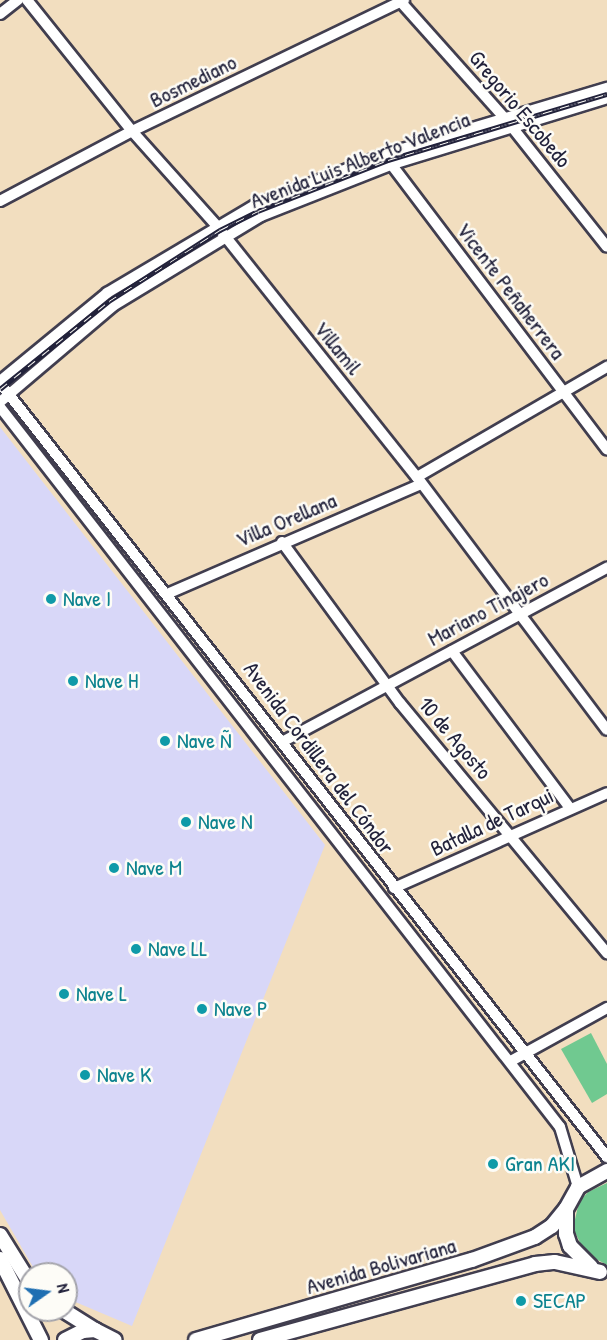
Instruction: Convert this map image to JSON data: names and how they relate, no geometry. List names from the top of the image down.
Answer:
{
  "streets": {
    "main road": ["Avenida Bolivariana"],
    "street": [
      "Bosmediano",
      "Gregorio Escobedo",
      "Avenida Luis Alberto Valencia",
      "Vicente Peñaherrera",
      "Villamil",
      "Villa Orellana",
      "Mariano Tinajero",
      "10 de Agosto",
      "Avenida Cordillera del Cóndor",
      "Batalla de Tarqui"
    ]
  },
  "crossings": [
    ["Bosmediano", "Gregorio Escobedo"],
    ["Bosmediano", "Villamil"],
    ["Gregorio Escobedo", "Avenida Luis Alberto Valencia"],
    ["Avenida Luis Alberto Valencia", "Vicente Peñaherrera"],
    ["Avenida Luis Alberto Valencia", "Villamil"],
    ["Avenida Luis Alberto Valencia", "Avenida Cordillera del Cóndor"],
    ["Vicente Peñaherrera", "Villa Orellana"],
    ["Villamil", "Villa Orellana"],
    ["Villamil", "Mariano Tinajero"],
    ["Villa Orellana", "10 de Agosto"],
    ["Villa Orellana", "Avenida Cordillera del Cóndor"],
    ["Mariano Tinajero", "10 de Agosto"],
    ["Mariano Tinajero", "Avenida Cordillera del Cóndor"],
    ["10 de Agosto", "Batalla de Tarqui"],
    ["Avenida Cordillera del Cóndor", "Batalla de Tarqui"],
    ["Avenida Cordillera del Cóndor", "Avenida Bolivariana"]
  ],
  "places": [
    "Nave I",
    "Nave H",
    "Nave Ñ",
    "Nave N",
    "Nave M",
    "Nave LL",
    "Nave L",
    "Nave P",
    "Nave K",
    "Gran AKI",
    "SECAP"
  ],
  "north": "right"
}
